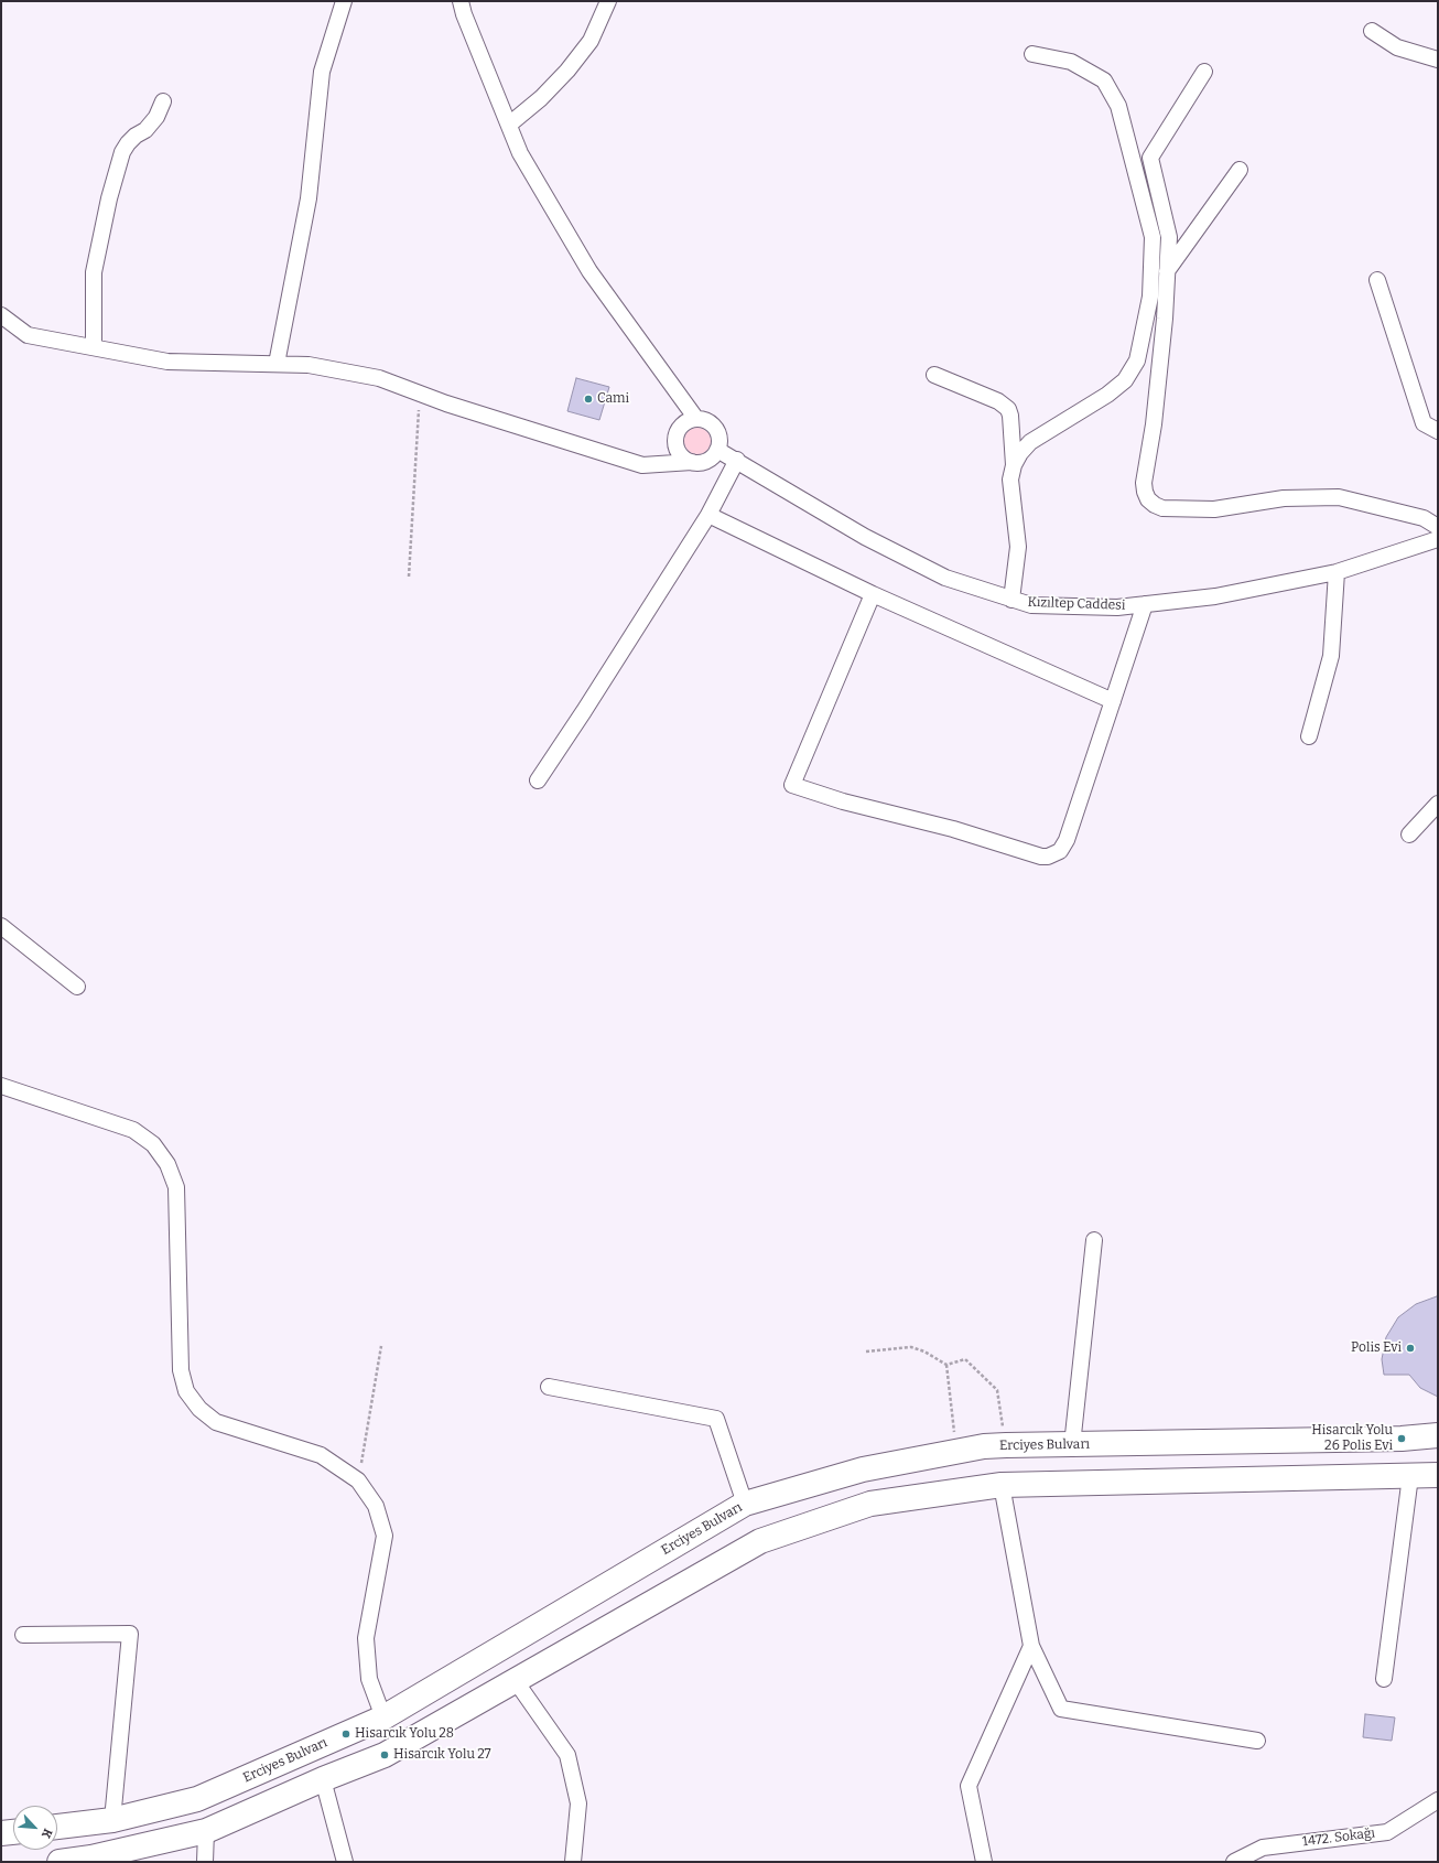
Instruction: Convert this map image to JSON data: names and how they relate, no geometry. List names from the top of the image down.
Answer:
{
  "streets": {
    "highway": ["Erciyes Bulvarı"],
    "street": ["Kızıltep Caddesi", "1472. Sokağı"]
  },
  "places": [
    "Cami",
    "Polis Evi",
    "Hisarcık Yolu 26 Polis Evi",
    "Hisarcık Yolu 28",
    "Hisarcık Yolu 27"
  ],
  "north": "bottom right"
}
